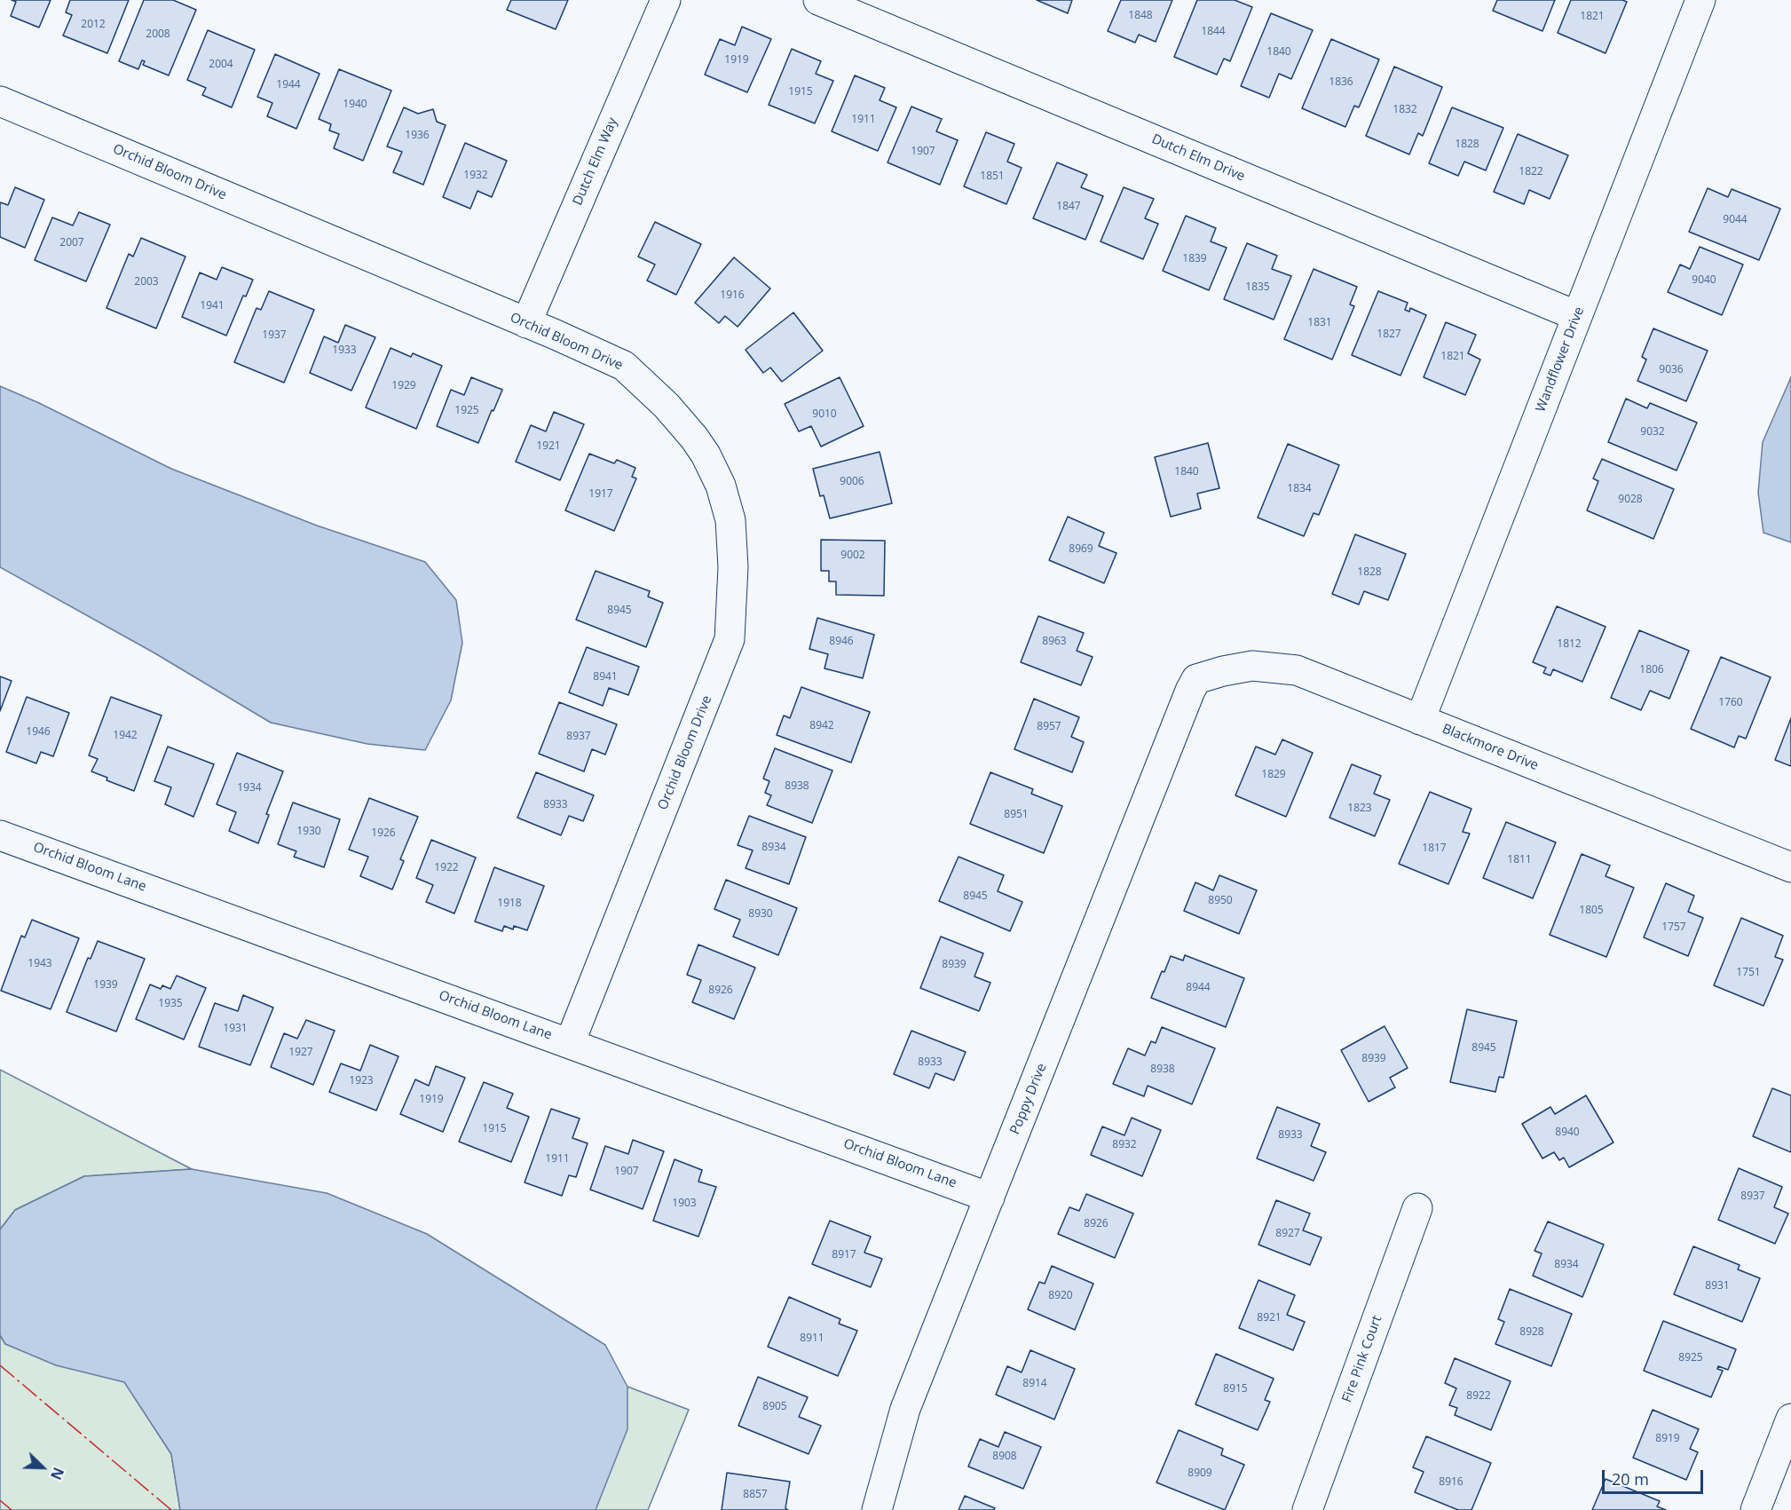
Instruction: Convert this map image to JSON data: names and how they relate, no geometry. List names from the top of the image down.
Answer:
{
  "streets": {
    "street": [
      "Dutch Elm Drive",
      "Dutch Elm Way",
      "Orchid Bloom Drive",
      "Wandflower Drive",
      "Blackmore Drive",
      "Orchid Bloom Lane",
      "Poppy Drive",
      "Fire Pink Court"
    ]
  },
  "crossings": [
    ["Dutch Elm Drive", "Wandflower Drive"],
    ["Dutch Elm Way", "Orchid Bloom Drive"],
    ["Orchid Bloom Drive", "Orchid Bloom Lane"],
    ["Wandflower Drive", "Blackmore Drive"],
    ["Blackmore Drive", "Poppy Drive"],
    ["Orchid Bloom Lane", "Poppy Drive"]
  ],
  "house_numbers": [
    "1848",
    "1821",
    "2012",
    "1844",
    "2008",
    "1840",
    "1919",
    "2004",
    "1836",
    "1944",
    "1915",
    "1940",
    "1832",
    "1911",
    "1936",
    "1828",
    "1907",
    "1822",
    "1932",
    "1851",
    "1847",
    "9044",
    "2007",
    "1839",
    "9040",
    "2003",
    "1835",
    "1916",
    "1941",
    "1831",
    "1827",
    "1937",
    "1933",
    "1821",
    "9036",
    "1929",
    "1925",
    "9010",
    "9032",
    "1921",
    "1840",
    "9006",
    "1834",
    "1917",
    "9028",
    "8969",
    "9002",
    "1828",
    "8945",
    "8946",
    "8963",
    "1812",
    "1806",
    "8941",
    "1760",
    "8942",
    "8957",
    "1946",
    "1942",
    "8937",
    "1829",
    "8938",
    "1934",
    "8933",
    "1823",
    "8951",
    "1930",
    "1926",
    "8934",
    "1817",
    "1811",
    "1922",
    "8945",
    "8950",
    "1918",
    "1805",
    "8930",
    "1757",
    "1943",
    "8939",
    "1751",
    "1939",
    "8944",
    "8926",
    "1935",
    "1931",
    "8945",
    "1927",
    "8939",
    "8933",
    "8938",
    "1923",
    "1919",
    "1915",
    "8940",
    "8933",
    "8932",
    "1911",
    "1907",
    "8937",
    "1903",
    "8926",
    "8927",
    "8917",
    "8934",
    "8931",
    "8920",
    "8921",
    "8928",
    "8911",
    "8925",
    "8914",
    "8915",
    "8922",
    "8905",
    "8919",
    "8908",
    "8909",
    "8916",
    "8857"
  ],
  "scale_bar": "20 m",
  "north": "bottom right"
}
